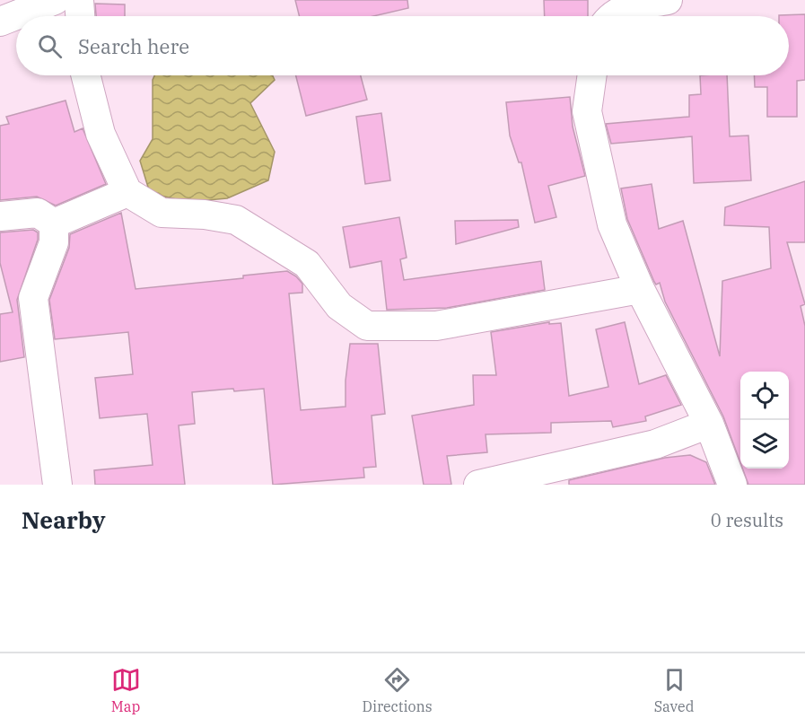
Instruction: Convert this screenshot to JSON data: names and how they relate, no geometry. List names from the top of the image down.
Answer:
{
  "page": {
    "search": "Search here",
    "heading": ["Nearby", "0 results"],
    "nav": ["Map", "Directions", "Saved"]
  }
}
